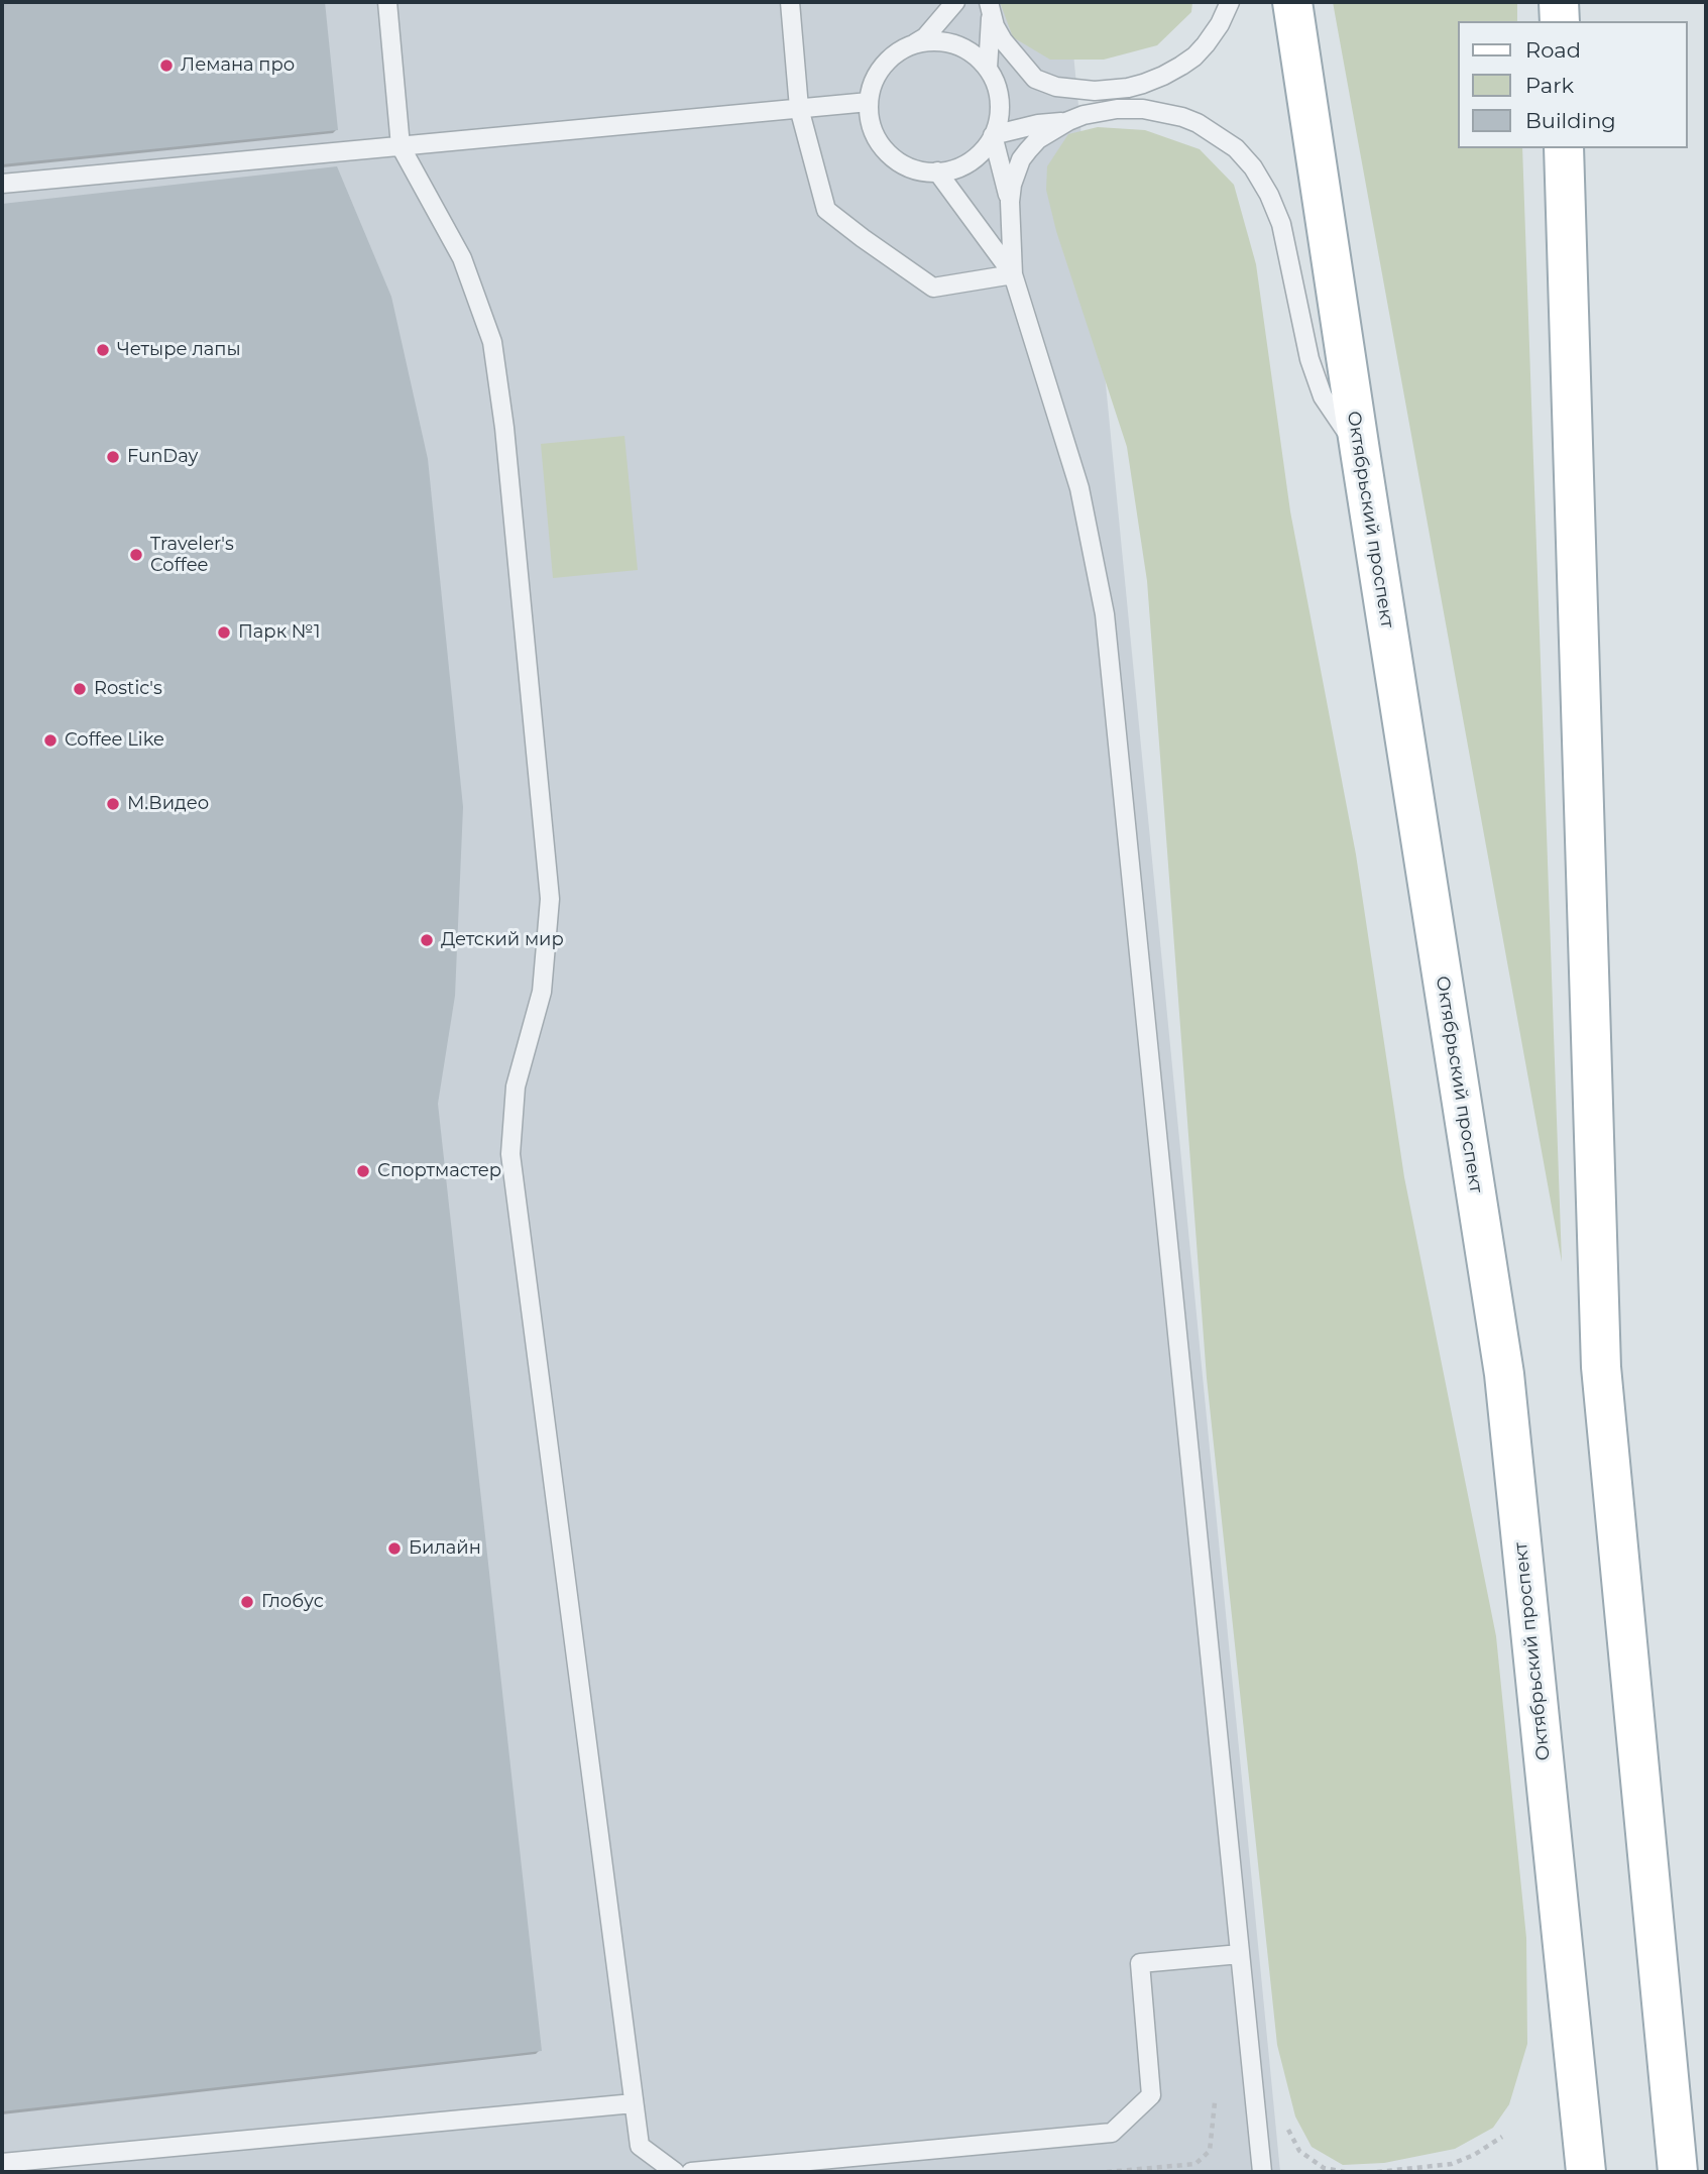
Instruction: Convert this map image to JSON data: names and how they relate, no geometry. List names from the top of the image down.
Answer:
{
  "streets": {
    "main road": ["Октябрьский проспект"]
  },
  "places": [
    "Лемана про",
    "Четыре лапы",
    "FunDay",
    "Traveler's Coffee",
    "Парк №1",
    "Rostic's",
    "Coffee Like",
    "М.Видео",
    "Детский мир",
    "Спортмастер",
    "Билайн",
    "Глобус"
  ],
  "legend": ["Road", "Park", "Building"]
}
